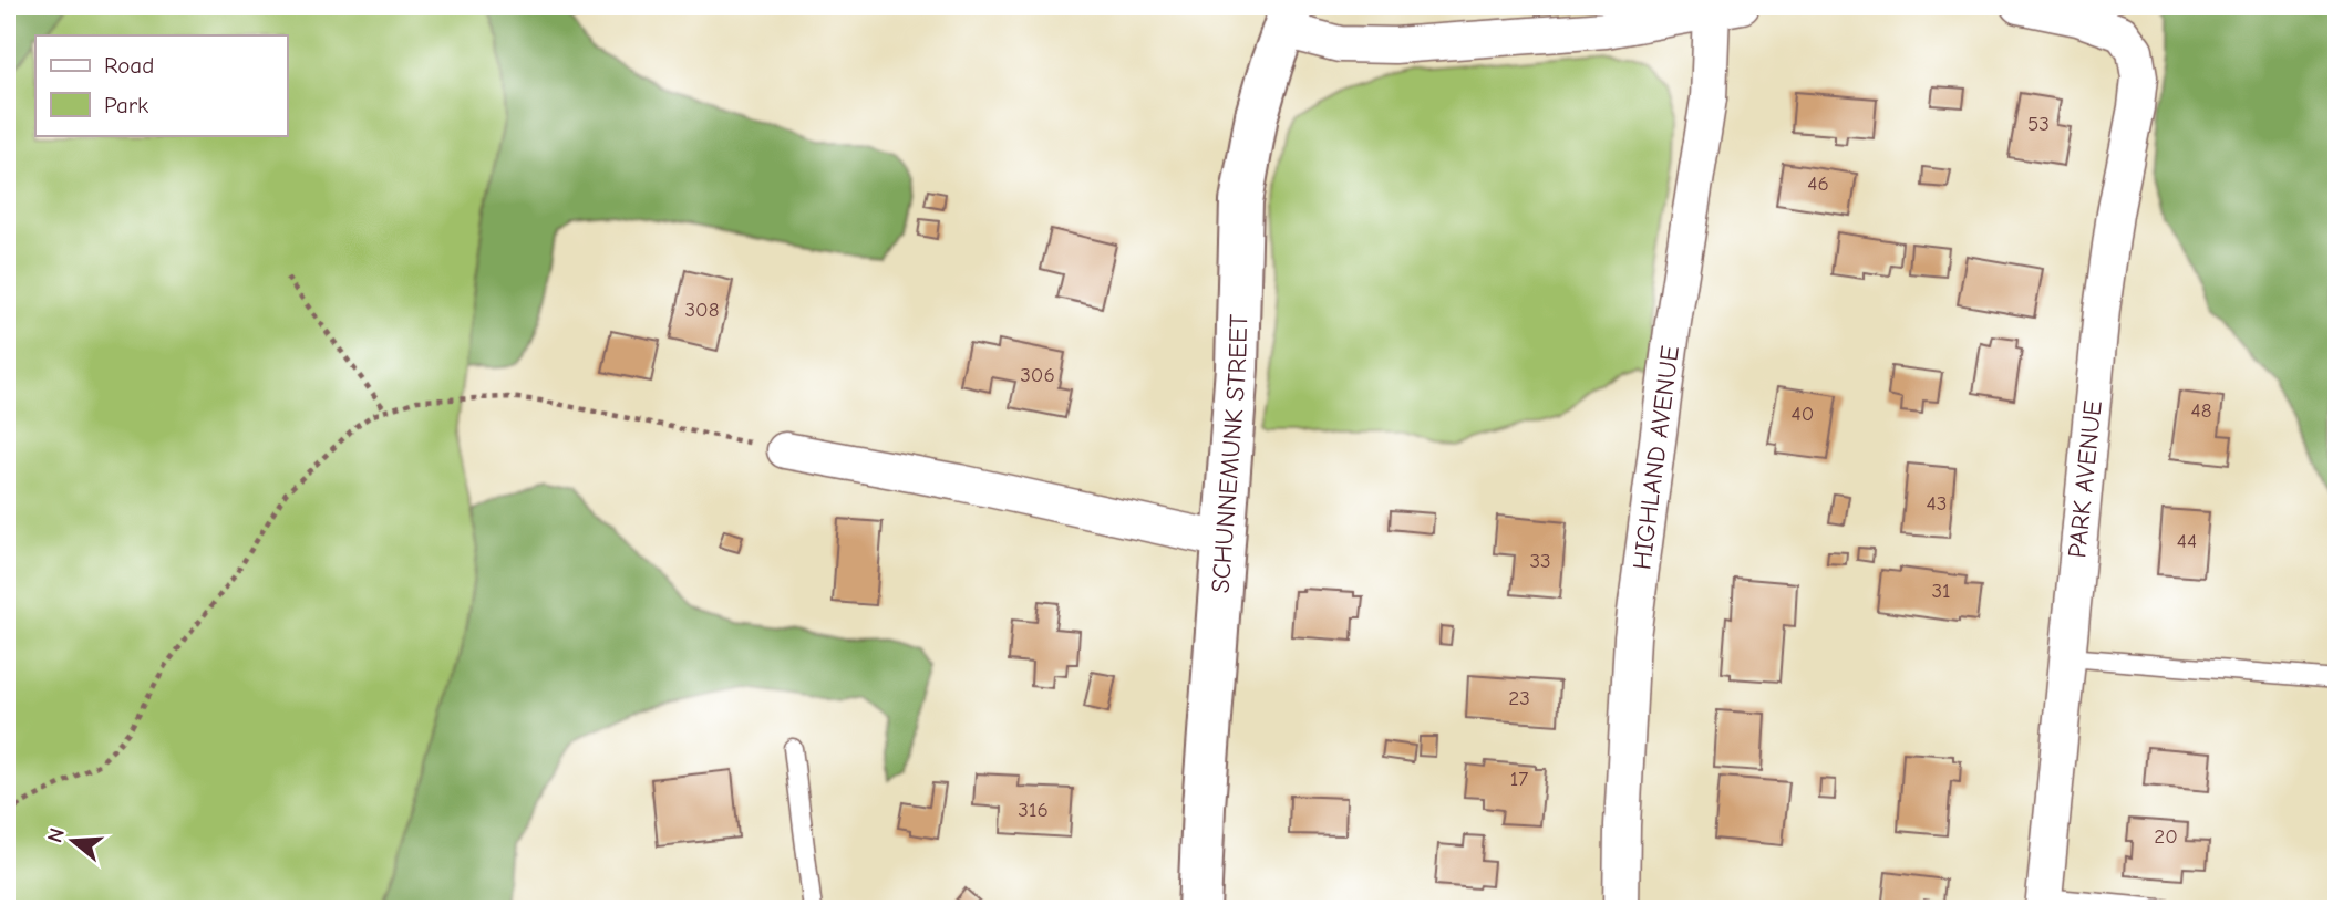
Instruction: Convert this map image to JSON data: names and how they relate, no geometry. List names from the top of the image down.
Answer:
{
  "streets": {
    "street": ["SCHUNNEMUNK STREET", "HIGHLAND AVENUE", "PARK AVENUE"]
  },
  "house_numbers": [
    "53",
    "46",
    "308",
    "306",
    "48",
    "40",
    "43",
    "44",
    "33",
    "31",
    "23",
    "17",
    "316",
    "20"
  ],
  "legend": ["Road", "Park"],
  "north": "left"
}
